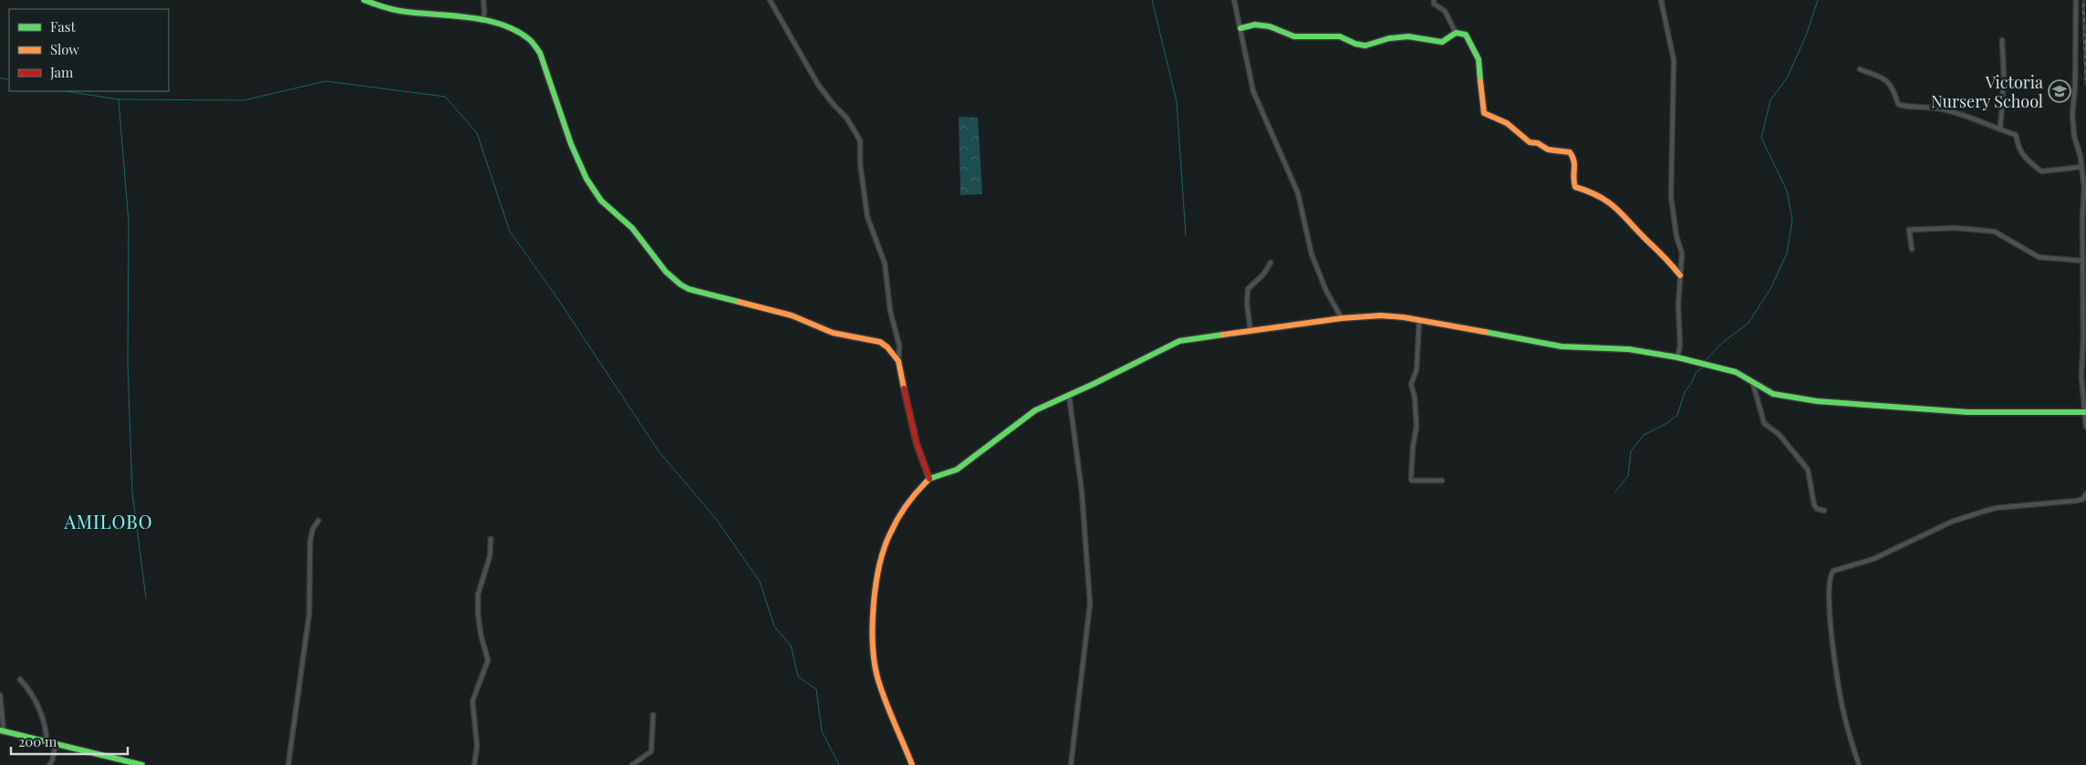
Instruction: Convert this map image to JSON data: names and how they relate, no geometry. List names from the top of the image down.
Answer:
{
  "districts": ["AMILOBO"],
  "places": {
    "school or university": ["Victoria Nursery School"]
  },
  "legend": ["Fast", "Slow", "Jam"],
  "scale_bar": "200 m"
}
